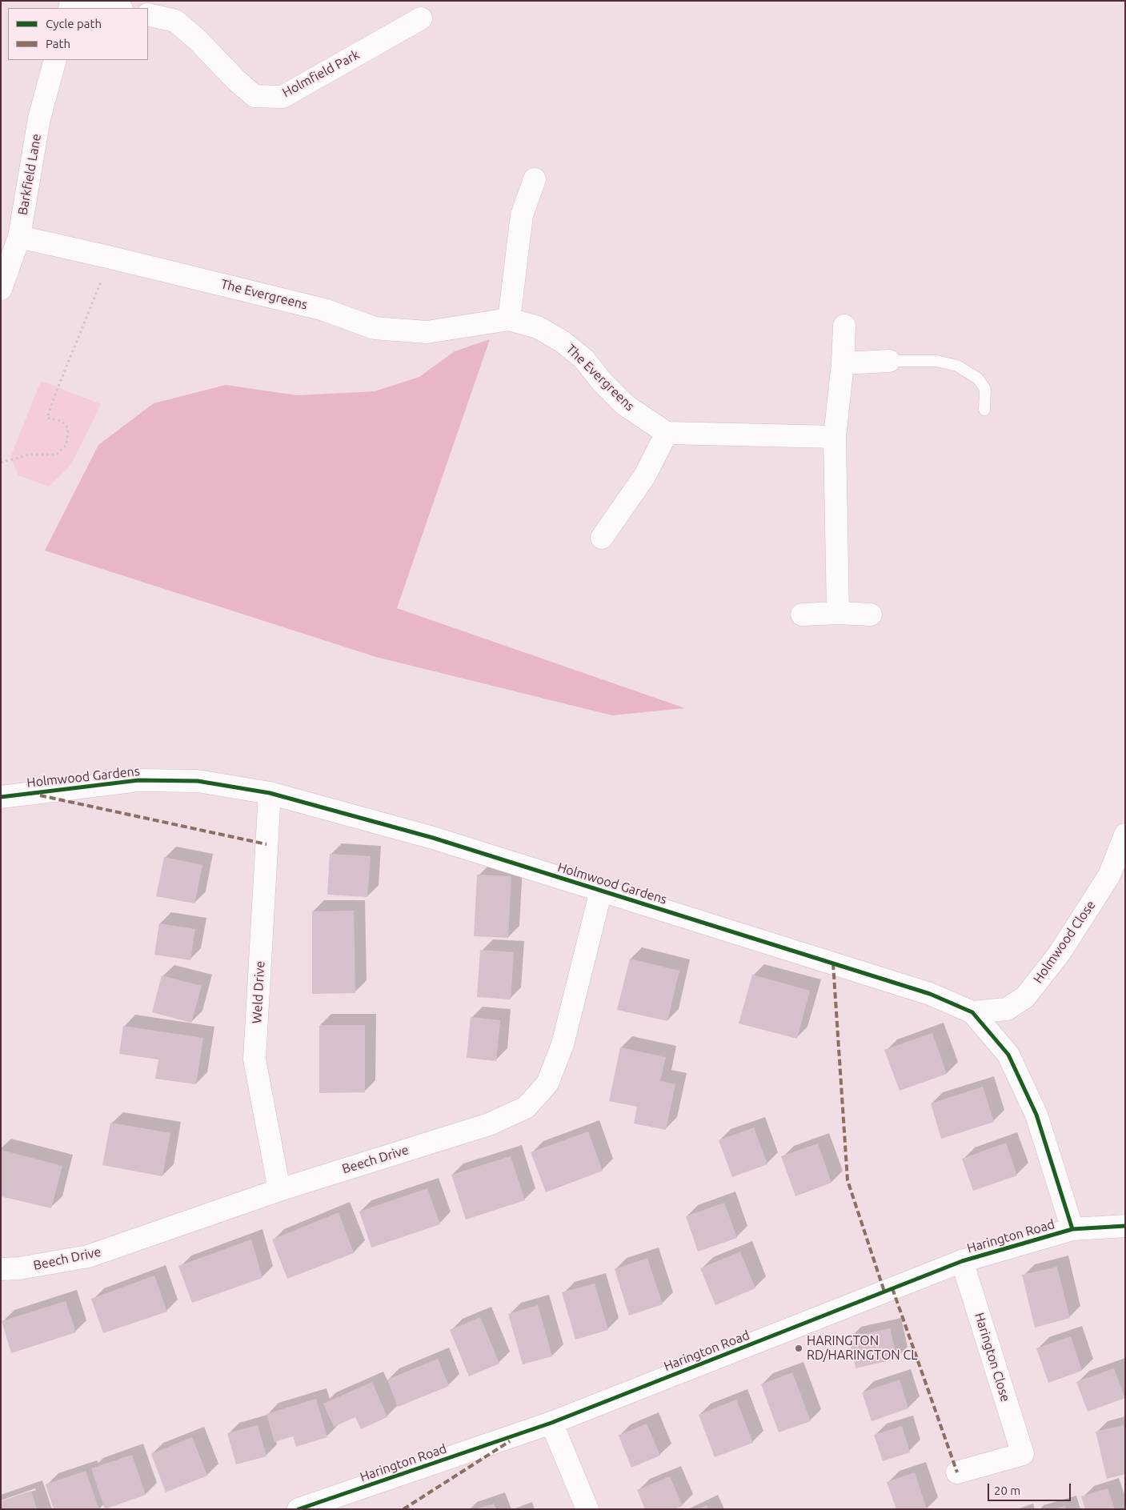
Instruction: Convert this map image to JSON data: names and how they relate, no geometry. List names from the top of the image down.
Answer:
{
  "streets": {
    "street": [
      "Holmfield Park",
      "Barkfield Lane",
      "The Evergreens",
      "Holmwood Gardens",
      "Holmwood Close",
      "Weld Drive",
      "Beech Drive",
      "Harington Road",
      "Harington Close"
    ]
  },
  "crossings": [
    ["Barkfield Lane", "The Evergreens"],
    ["Holmwood Gardens", "Holmwood Close"],
    ["Holmwood Gardens", "Weld Drive"],
    ["Holmwood Gardens", "Beech Drive"],
    ["Holmwood Gardens", "Harington Road"],
    ["Weld Drive", "Beech Drive"],
    ["Harington Road", "Harington Close"]
  ],
  "places": ["HARINGTON RD/HARINGTON CL"],
  "legend": ["Cycle path", "Path"],
  "scale_bar": "20 m"
}
